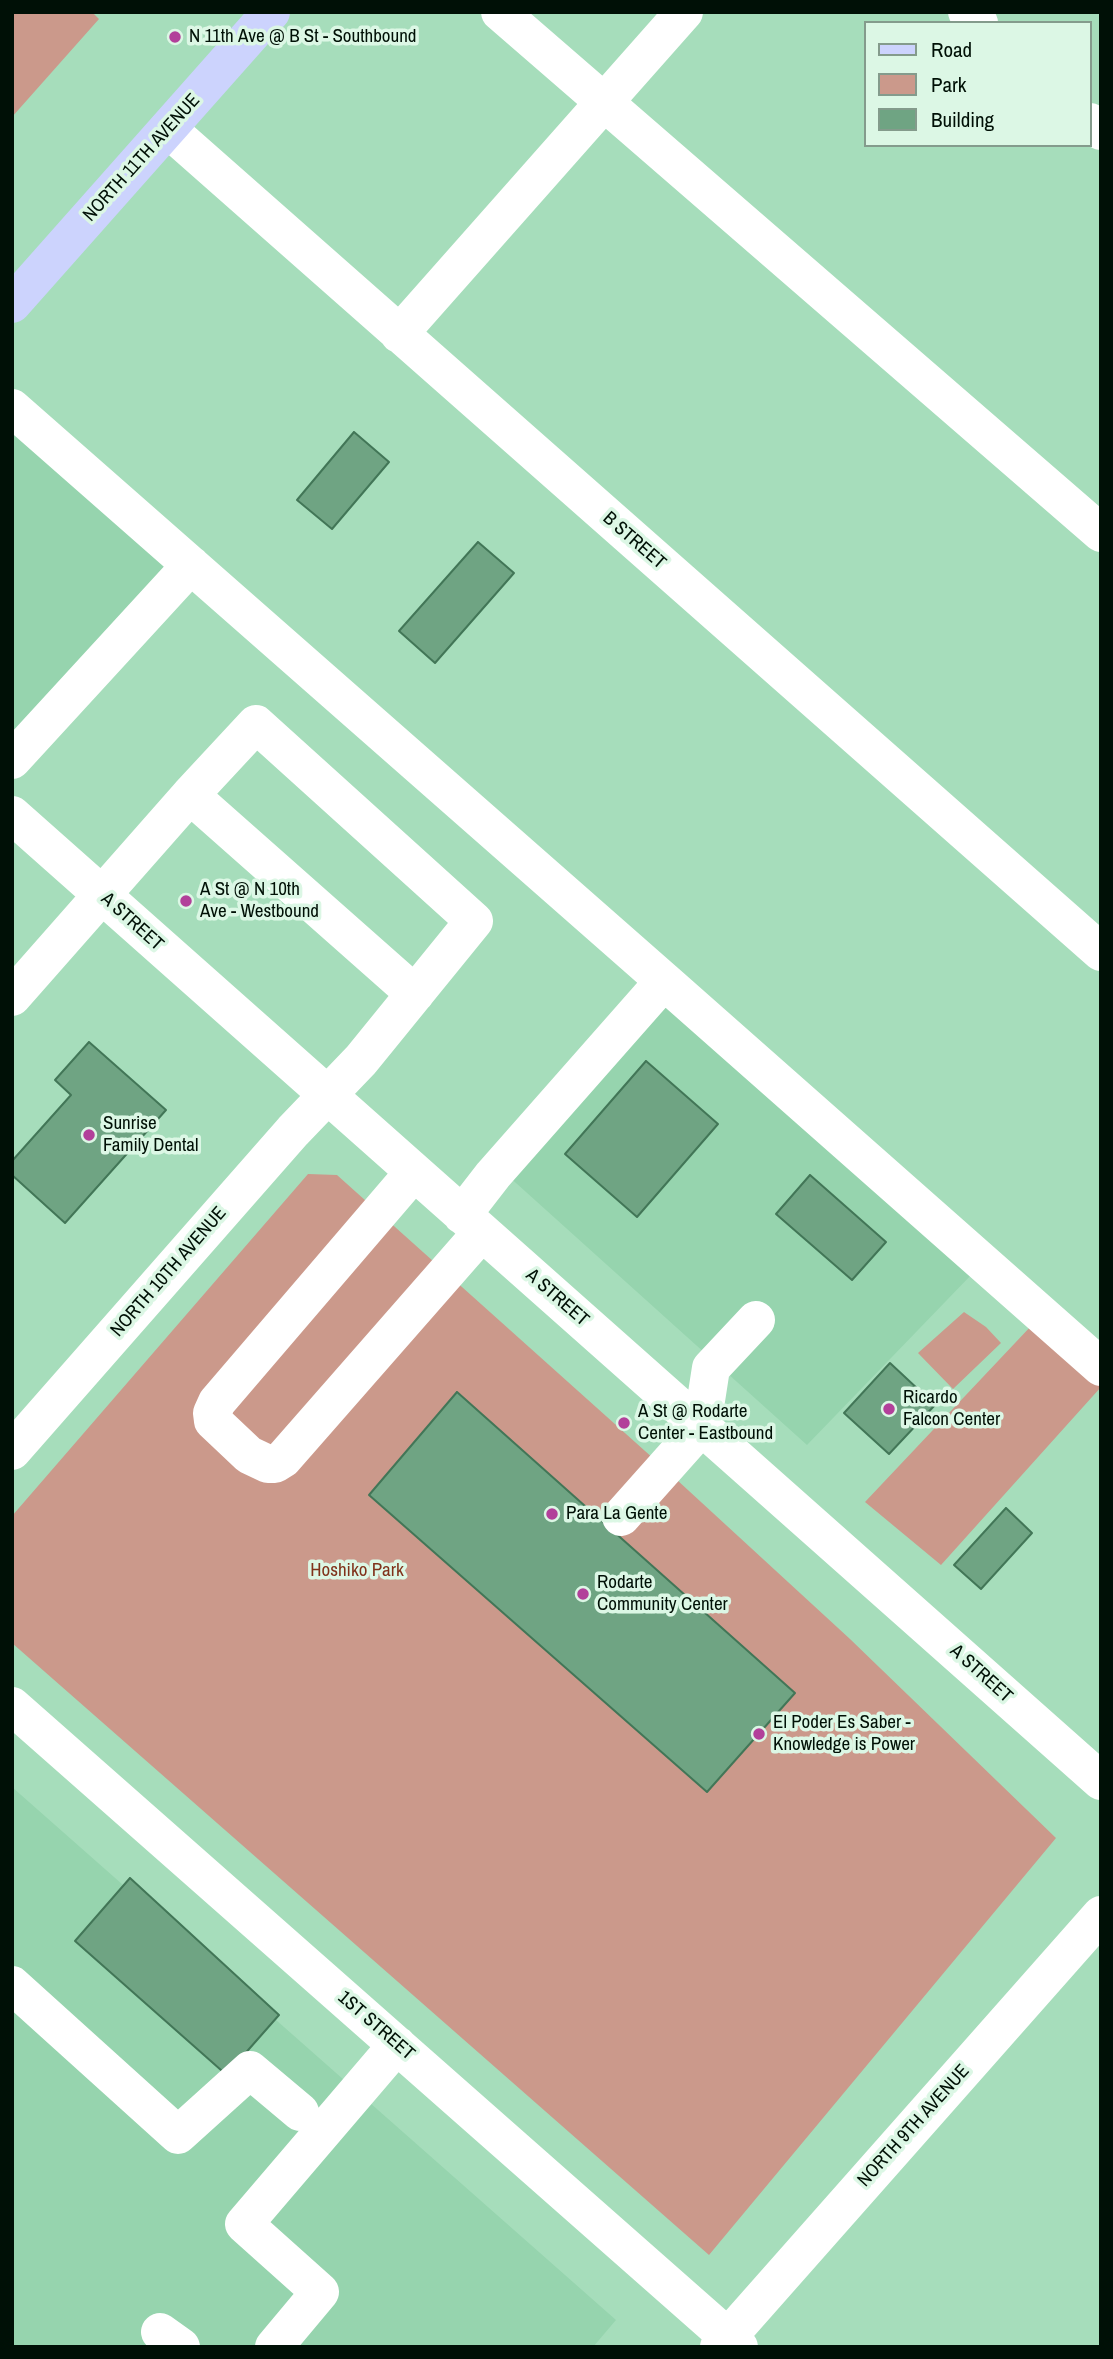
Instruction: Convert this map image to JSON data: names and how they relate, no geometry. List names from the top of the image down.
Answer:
{
  "streets": {
    "main road": ["NORTH 11TH AVENUE"],
    "street": [
      "B STREET",
      "A STREET",
      "NORTH 10TH AVENUE",
      "1ST STREET",
      "NORTH 9TH AVENUE"
    ]
  },
  "crossings": [
    ["NORTH 11TH AVENUE", "B STREET"],
    ["A STREET", "NORTH 10TH AVENUE"],
    ["1ST STREET", "NORTH 9TH AVENUE"]
  ],
  "parks": ["Hoshiko Park"],
  "places": [
    "N 11th Ave @ B St - Southbound",
    "A St @ N 10th Ave - Westbound",
    "Sunrise Family Dental",
    "Ricardo Falcon Center",
    "A St @ Rodarte Center - Eastbound",
    "Para La Gente",
    "Rodarte Community Center",
    "El Poder Es Saber - Knowledge is Power"
  ],
  "legend": ["Road", "Park", "Building"]
}
